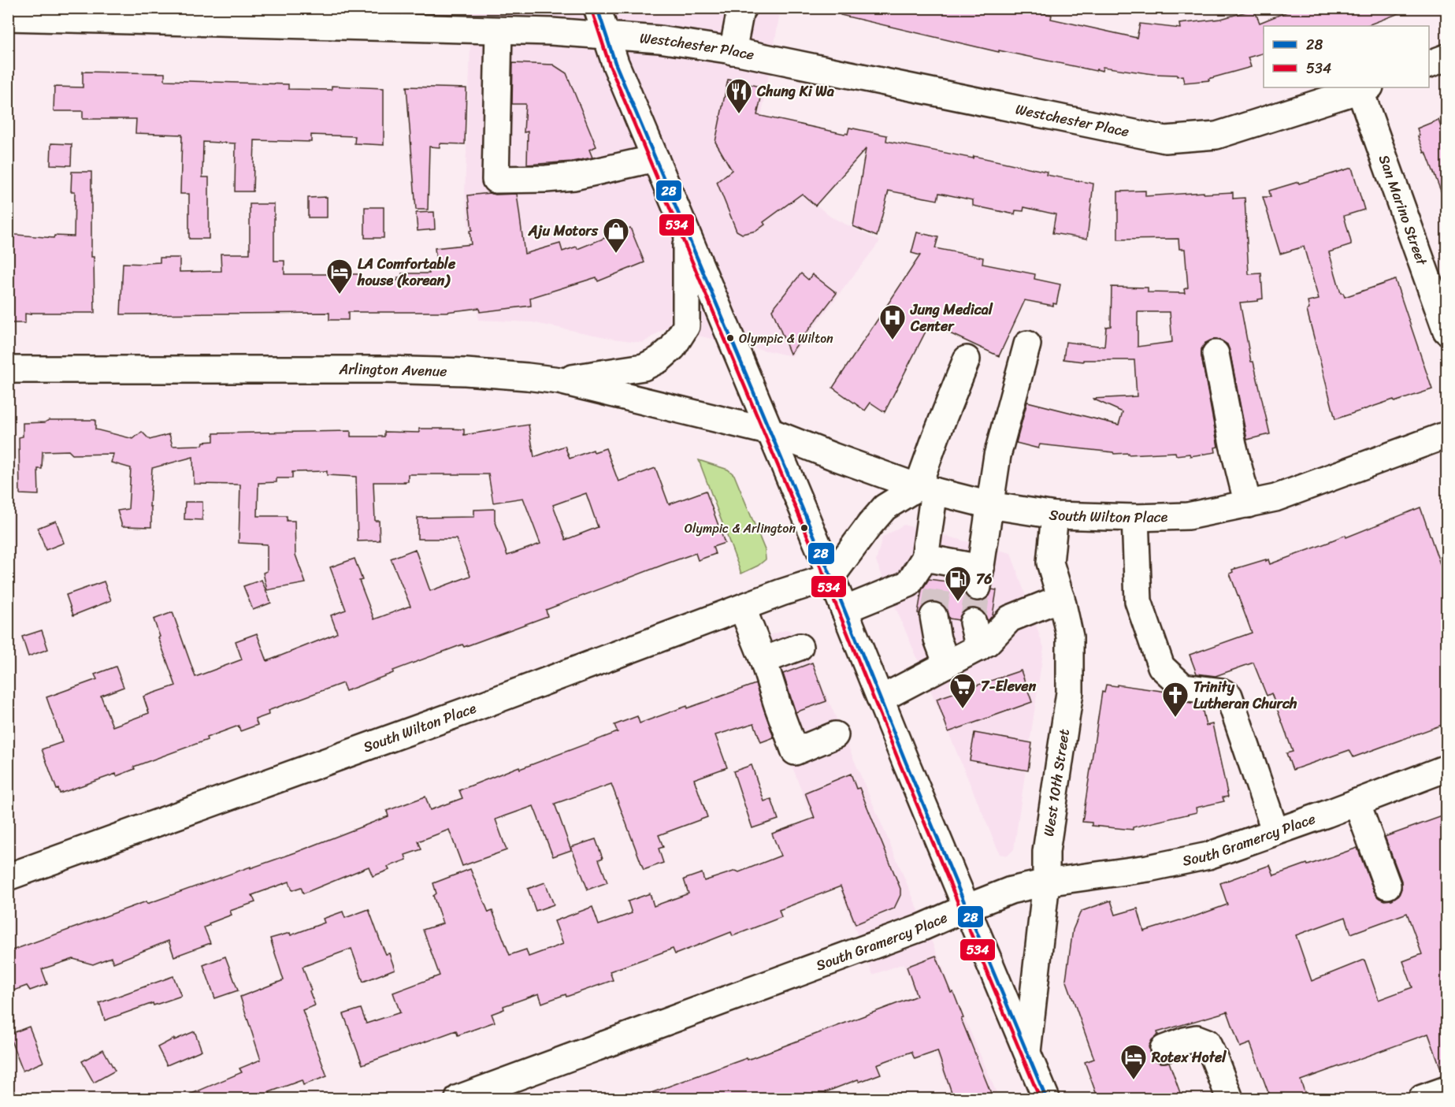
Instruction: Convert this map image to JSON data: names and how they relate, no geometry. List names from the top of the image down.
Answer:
{
  "streets": {
    "street": [
      "Westchester Place",
      "San Marino Street",
      "Arlington Avenue",
      "South Wilton Place",
      "West 10th Street",
      "South Gramercy Place"
    ]
  },
  "crossings": [
    ["Westchester Place", "San Marino Street"],
    ["Arlington Avenue", "South Wilton Place"],
    ["South Wilton Place", "West 10th Street"],
    ["West 10th Street", "South Gramercy Place"]
  ],
  "places": {
    "restaurant": ["Chung Ki Wa"],
    "shop": ["Aju Motors"],
    "hotel": ["LA Comfortable house (korean)", "Rotex Hotel"],
    "other": ["Olympic & Wilton", "Olympic & Arlington"],
    "hospital": ["Jung Medical Center"],
    "fuel station": ["76"],
    "supermarket": ["7-Eleven"],
    "church": ["Trinity Lutheran Church"]
  },
  "lines": ["transit line 28", "transit line 534"],
  "legend": ["28", "534"]
}
